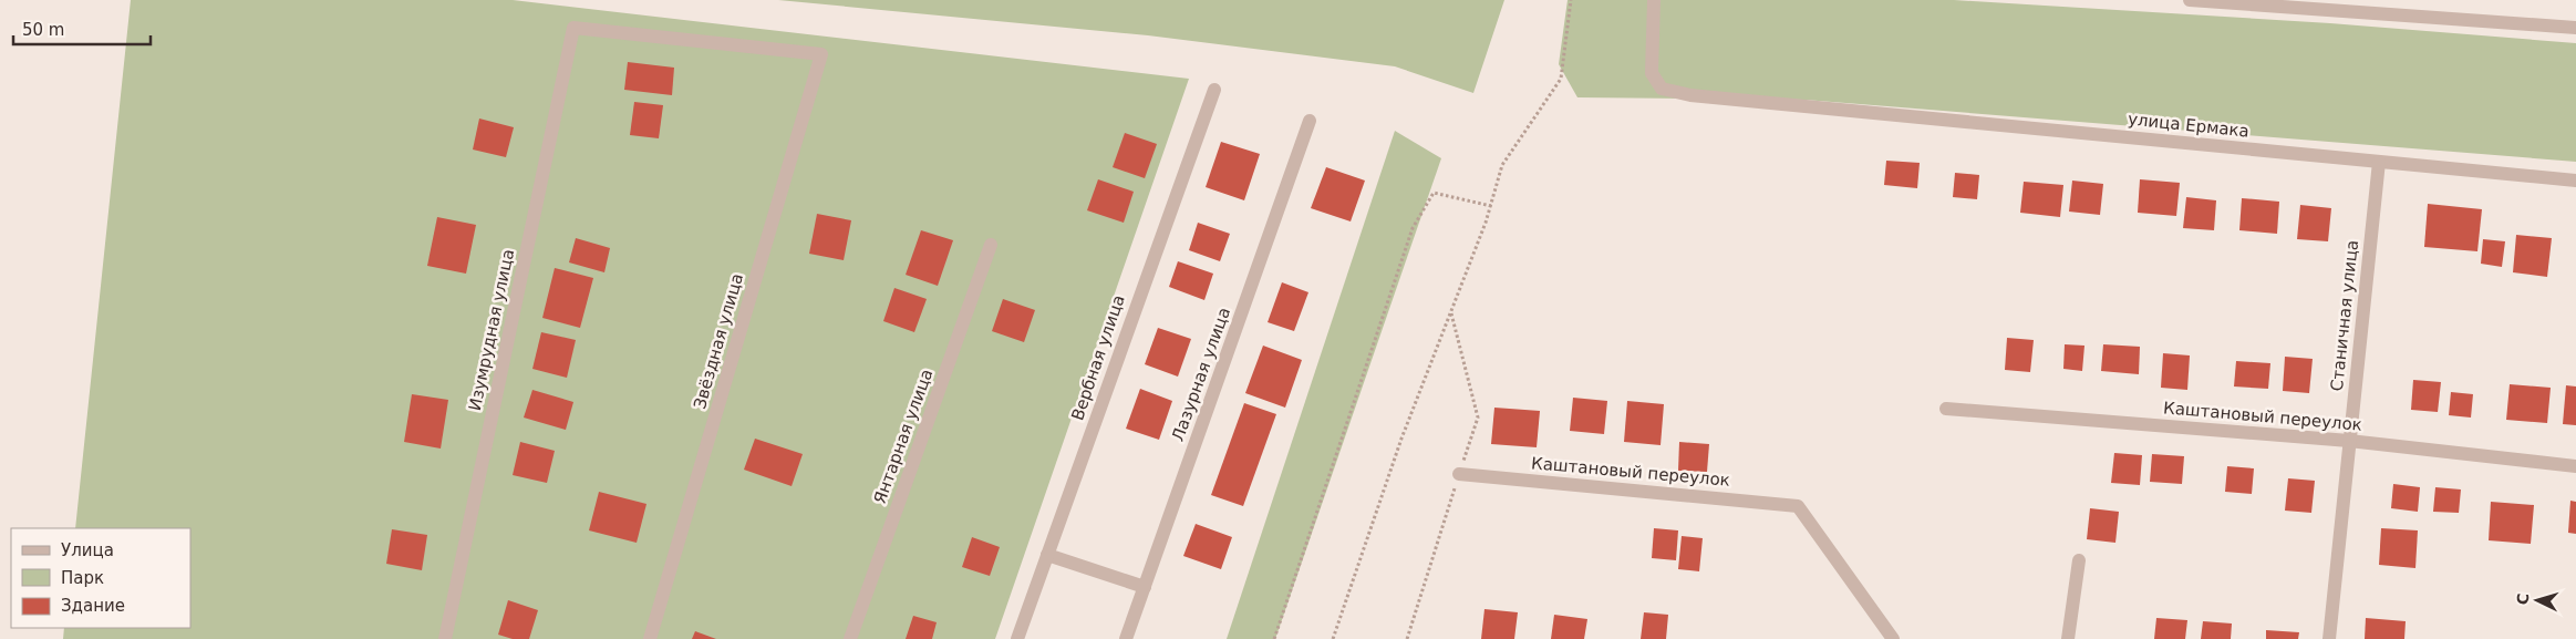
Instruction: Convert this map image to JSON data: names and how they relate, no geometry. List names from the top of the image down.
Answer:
{
  "streets": {
    "street": [
      "улица Ермака",
      "Станичная улица",
      "Изумрудная улица",
      "Звёздная улица",
      "Вербная улица",
      "Лазурная улица",
      "Каштановый переулок",
      "Янтарная улица"
    ]
  },
  "crossings": [
    ["улица Ермака", "Станичная улица"],
    ["Станичная улица", "Каштановый переулок"],
    ["Изумрудная улица", "Звёздная улица"]
  ],
  "legend": ["Улица", "Парк", "Здание"],
  "scale_bar": "50 m",
  "north": "left"
}
